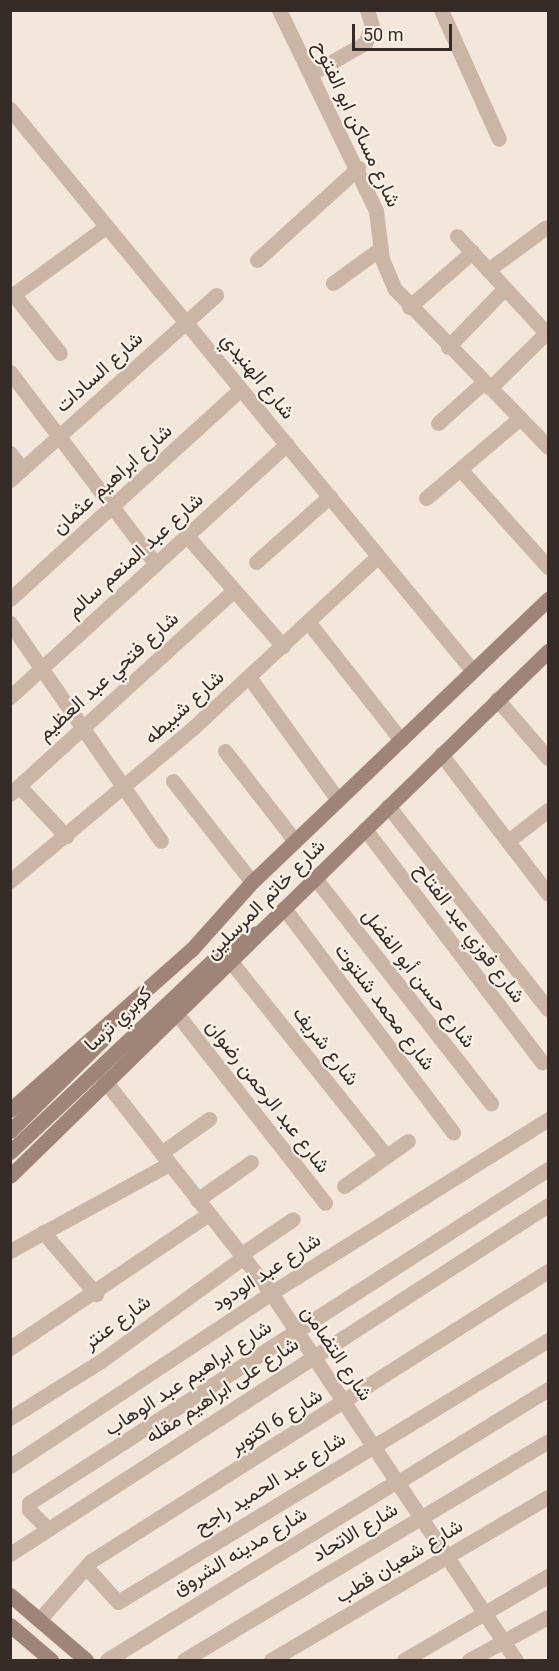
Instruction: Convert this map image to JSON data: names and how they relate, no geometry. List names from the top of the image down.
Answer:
{
  "streets": {
    "main road": ["شارع خاتم المرسلين", "كوبري ترسا"],
    "street": [
      "شارع مساكن ابو الفتوح",
      "شارع السادات",
      "شارع الهنيدي",
      "شارع ابراهيم عثمان",
      "شارع عبد المنعم سالم",
      "شارع فتحي عبد العظيم",
      "شارع شبيطه",
      "شارع فوزي عبد الفتاح",
      "شارع حسن أبو الفضل",
      "شارع محمد شلتوت",
      "شارع شريف",
      "شارع عبد الرحمن رضوان",
      "شارع عبد الودود",
      "شارع عنتر",
      "شارع التضامن",
      "شارع ابراهيم عبد الوهاب",
      "شارع على ابراهيم مقله",
      "شارع 6 اكتوبر",
      "شارع عبد الحميد راجح",
      "شارع الاتحاد",
      "شارع مدينه الشروق",
      "شارع شعبان قطب"
    ]
  },
  "crossings": [
    ["شارع السادات", "شارع الهنيدي"],
    ["شارع الهنيدي", "شارع ابراهيم عثمان"],
    ["شارع الهنيدي", "شارع عبد المنعم سالم"],
    ["شارع الهنيدي", "شارع شبيطه"],
    ["شارع الهنيدي", "شارع خاتم المرسلين"],
    ["شارع خاتم المرسلين", "شارع فوزي عبد الفتاح"],
    ["شارع خاتم المرسلين", "شارع حسن أبو الفضل"],
    ["شارع خاتم المرسلين", "شارع محمد شلتوت"],
    ["شارع خاتم المرسلين", "كوبري ترسا"],
    ["شارع خاتم المرسلين", "شارع شريف"],
    ["شارع خاتم المرسلين", "شارع عبد الرحمن رضوان"],
    ["شارع خاتم المرسلين", "شارع التضامن"],
    ["شارع عبد الودود", "شارع التضامن"],
    ["شارع عنتر", "شارع التضامن"],
    ["شارع التضامن", "شارع ابراهيم عبد الوهاب"],
    ["شارع التضامن", "شارع على ابراهيم مقله"],
    ["شارع التضامن", "شارع 6 اكتوبر"],
    ["شارع التضامن", "شارع عبد الحميد راجح"],
    ["شارع التضامن", "شارع الاتحاد"],
    ["شارع التضامن", "شارع مدينه الشروق"],
    ["شارع التضامن", "شارع شعبان قطب"],
    ["شارع ابراهيم عبد الوهاب", "شارع على ابراهيم مقله"],
    ["شارع 6 اكتوبر", "شارع عبد الحميد راجح"]
  ],
  "scale_bar": "50 m"
}
